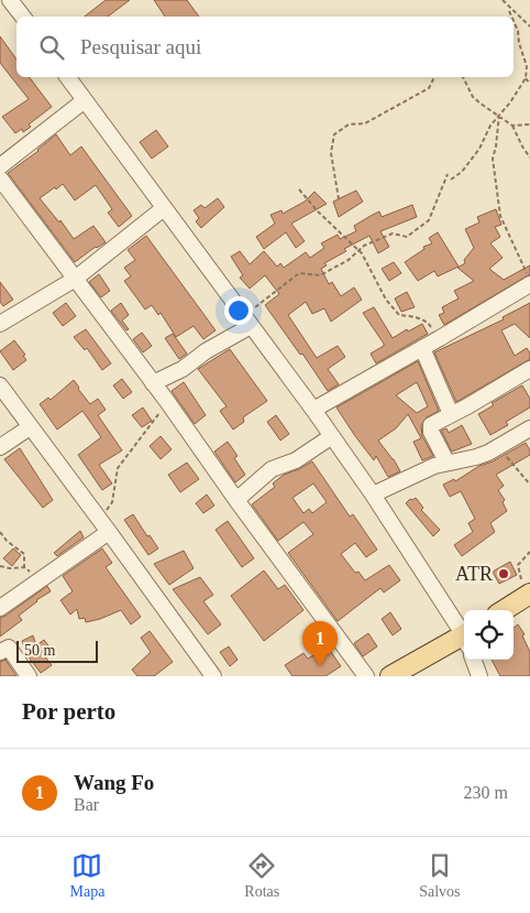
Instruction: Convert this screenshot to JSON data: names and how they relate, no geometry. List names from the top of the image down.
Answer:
{
  "places": ["ATR"],
  "scale_bar": "50 m",
  "page": {
    "search": "Pesquisar aqui",
    "pins": "1",
    "scale": "50 m",
    "heading": "Por perto",
    "list": [
      {
        "mark": "1",
        "name": "Wang Fo",
        "note": "Bar",
        "value": "230 m"
      }
    ],
    "nav": ["Mapa", "Rotas", "Salvos"]
  }
}
